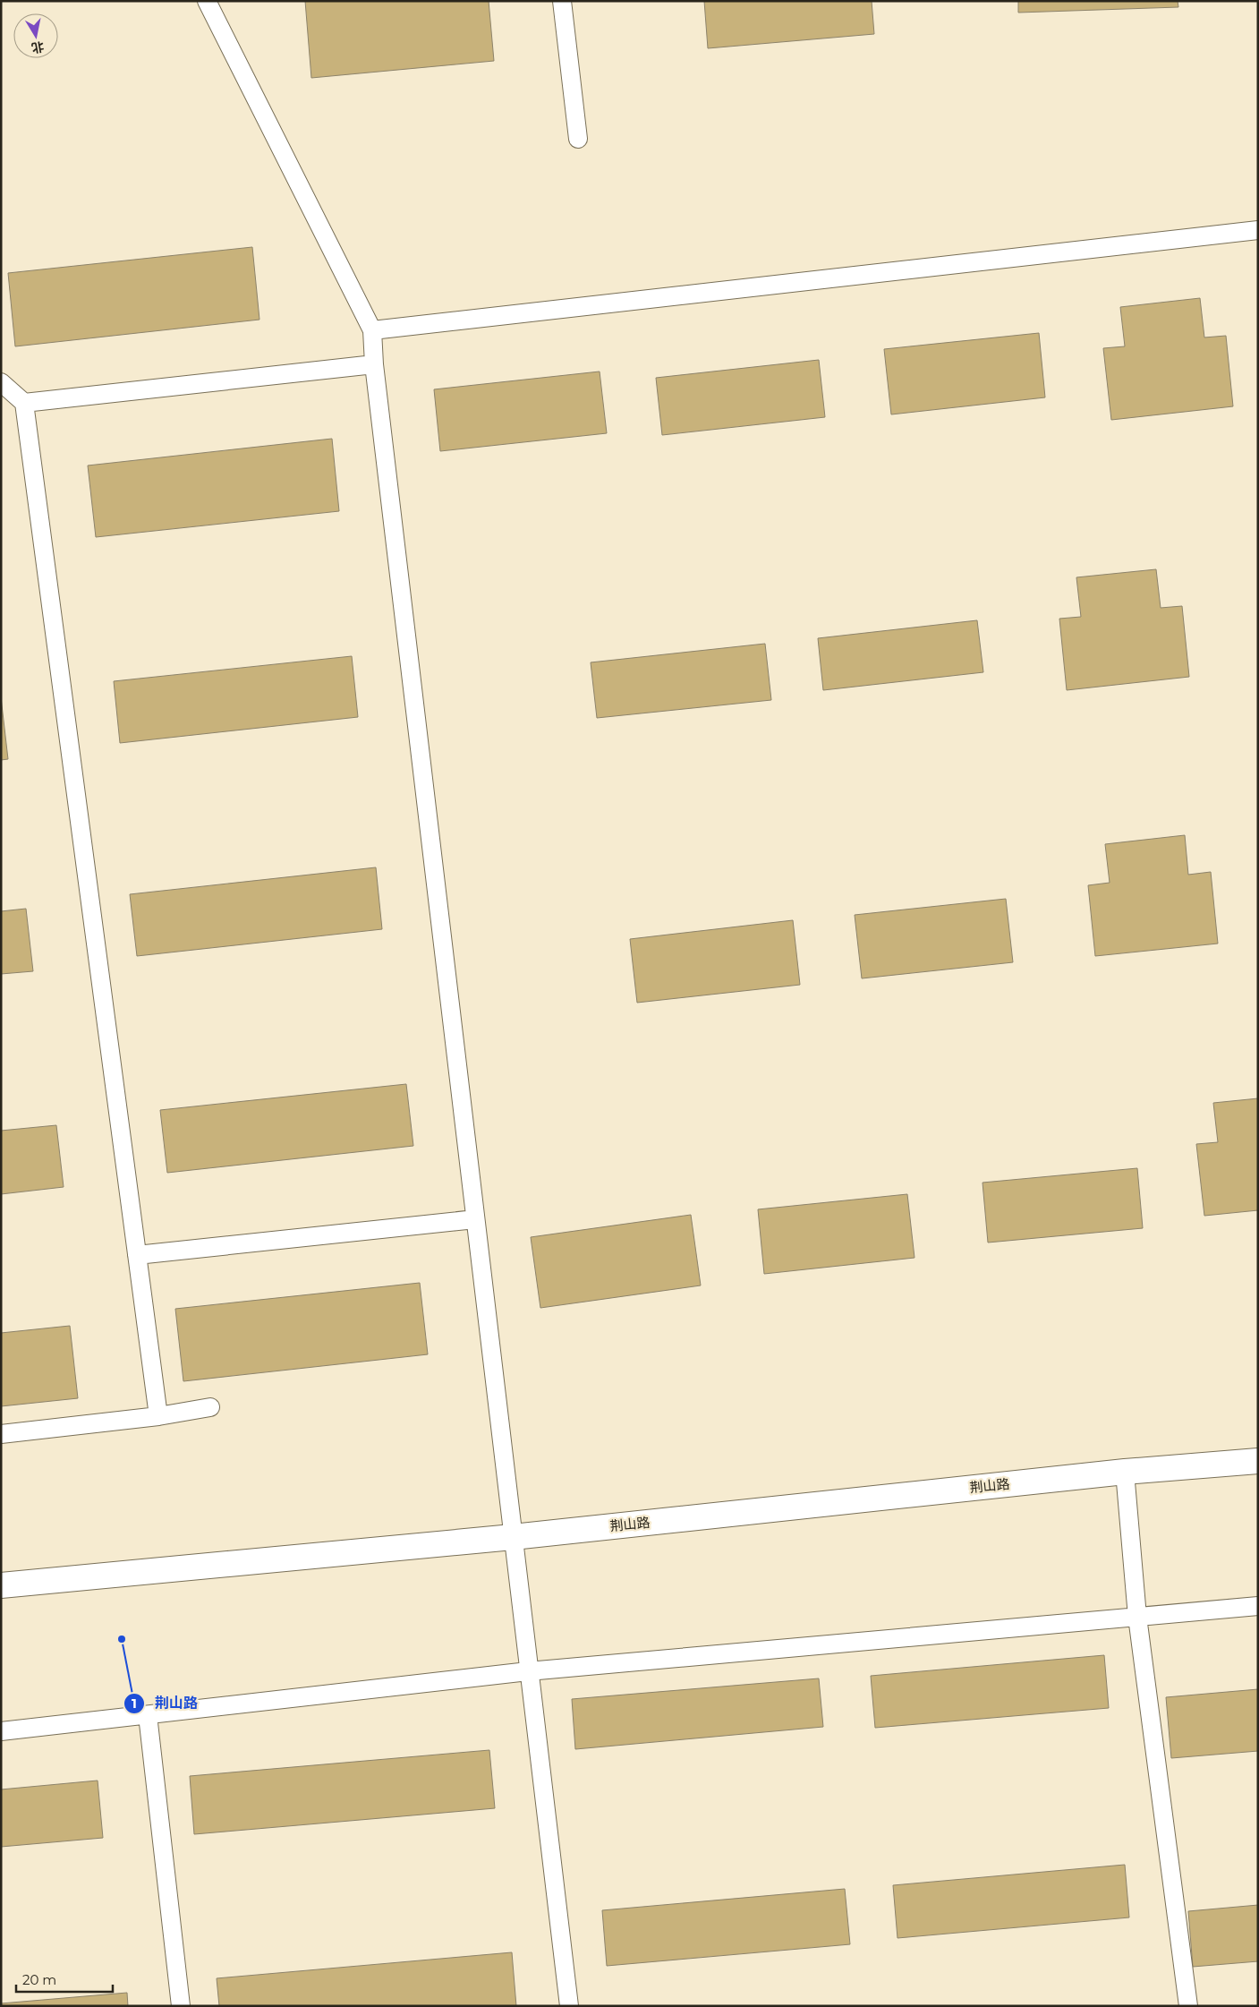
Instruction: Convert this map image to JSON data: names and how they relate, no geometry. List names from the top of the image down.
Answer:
{
  "streets": {
    "street": ["荆山路"]
  },
  "places": ["荆山路"],
  "scale_bar": "20 m",
  "north": "bottom"
}
